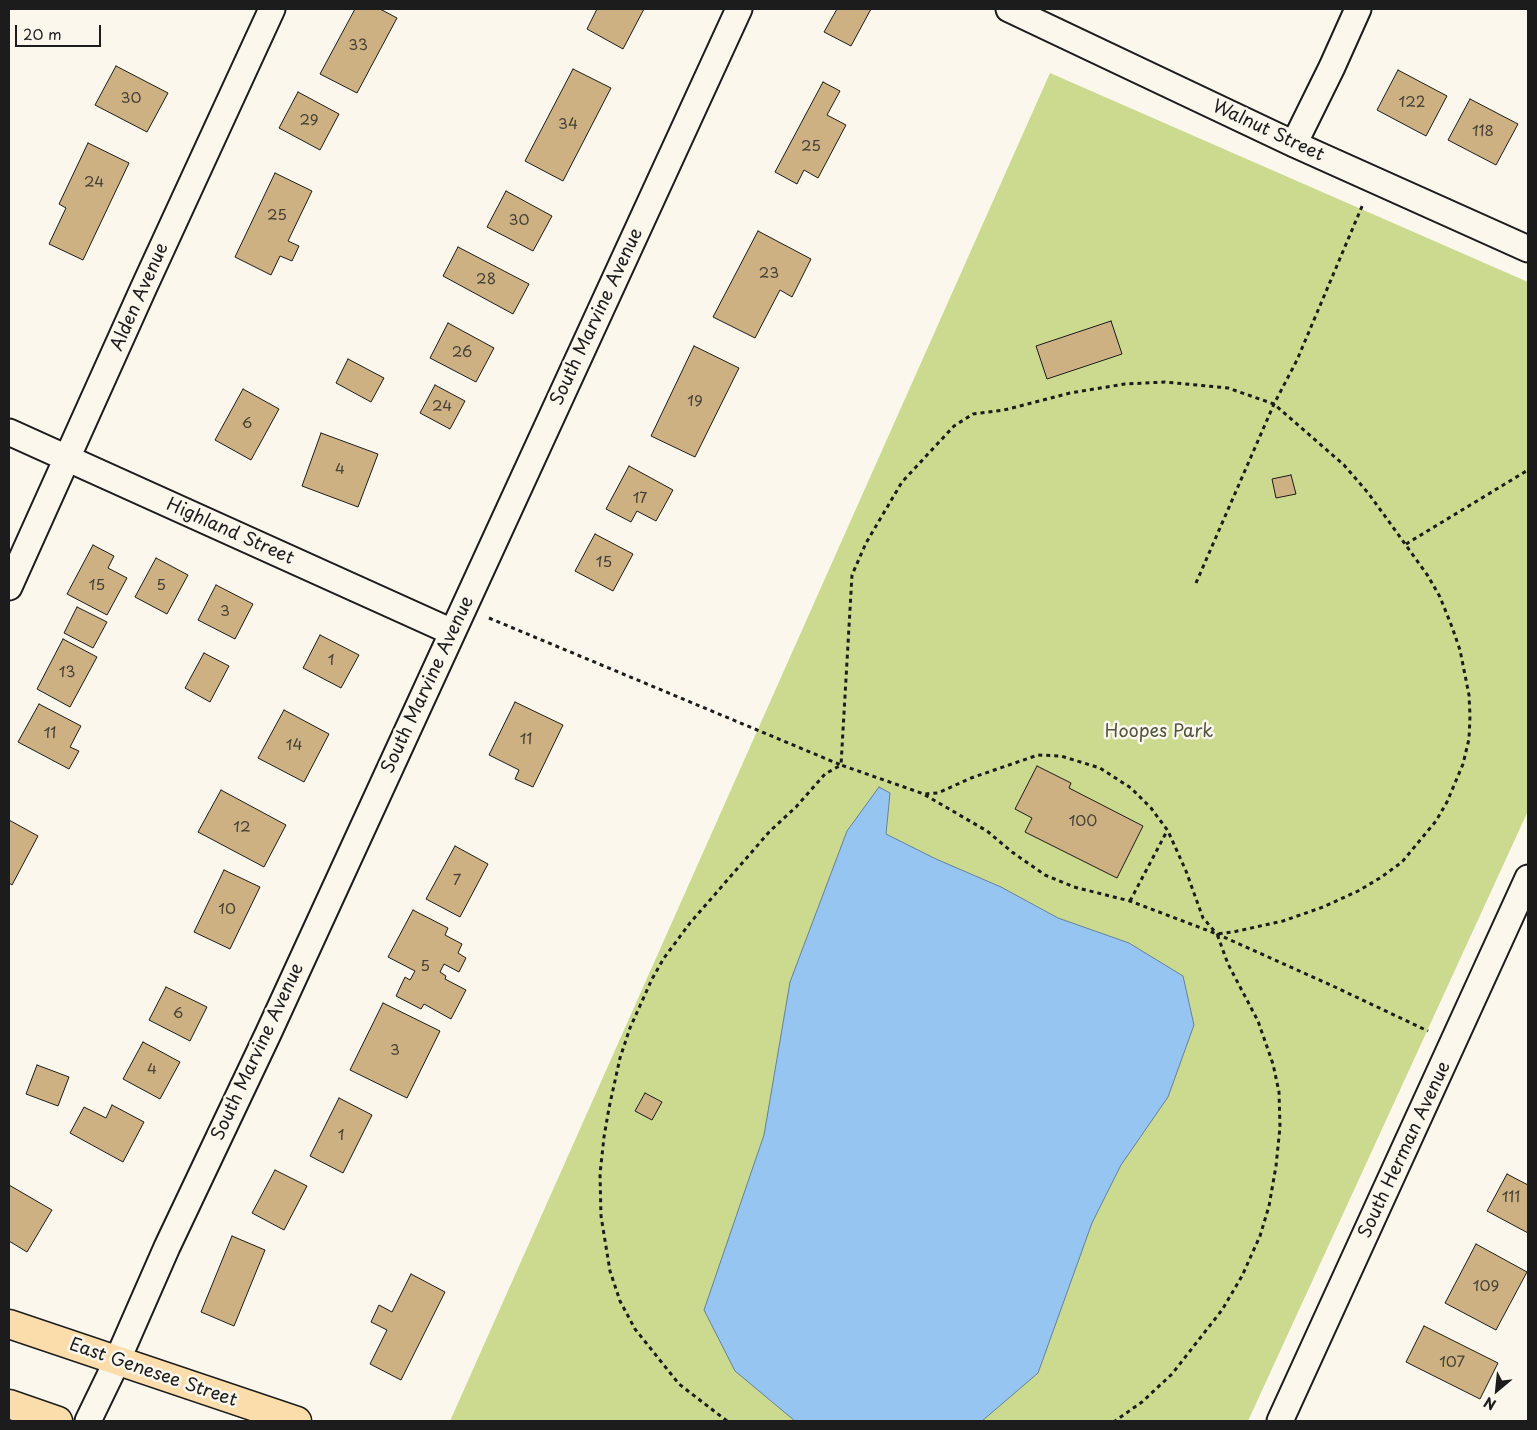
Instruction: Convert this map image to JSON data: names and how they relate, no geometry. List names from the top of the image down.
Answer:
{
  "streets": {
    "highway": ["East Genesee Street"],
    "street": [
      "Walnut Street",
      "Alden Avenue",
      "South Marvine Avenue",
      "Highland Street",
      "South Herman Avenue"
    ]
  },
  "crossings": [
    ["Alden Avenue", "Highland Street"],
    ["South Marvine Avenue", "Highland Street"],
    ["South Marvine Avenue", "East Genesee Street"]
  ],
  "parks": ["Hoopes Park"],
  "house_numbers": [
    "33",
    "30",
    "122",
    "29",
    "34",
    "118",
    "25",
    "24",
    "25",
    "30",
    "23",
    "28",
    "26",
    "19",
    "24",
    "6",
    "4",
    "17",
    "15",
    "15",
    "5",
    "3",
    "1",
    "13",
    "11",
    "11",
    "14",
    "100",
    "12",
    "7",
    "10",
    "5",
    "6",
    "3",
    "4",
    "1",
    "111",
    "109",
    "107"
  ],
  "scale_bar": "20 m",
  "north": "bottom left"
}
